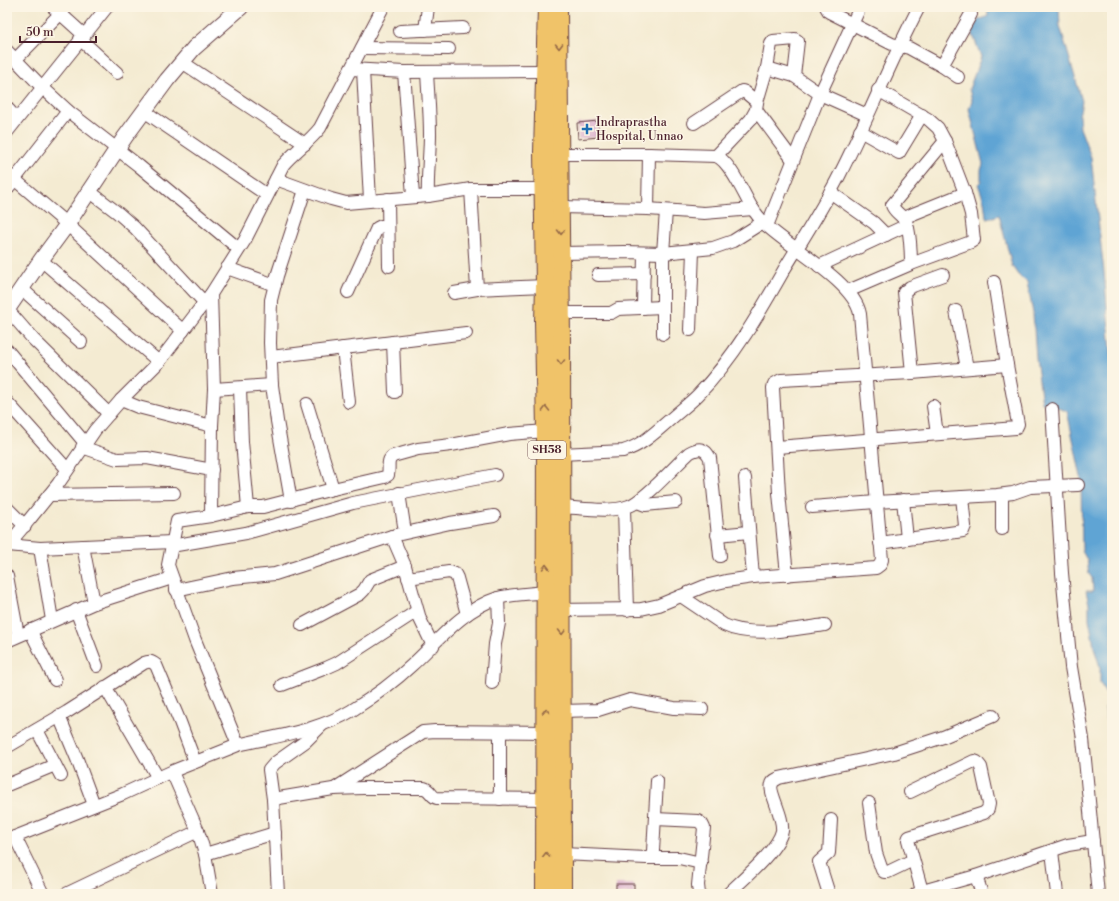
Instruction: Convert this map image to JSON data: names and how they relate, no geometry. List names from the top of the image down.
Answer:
{
  "streets": {
    "main road": ["SH58"]
  },
  "places": {
    "health": ["Indraprastha Hospital, Unnao"]
  },
  "scale_bar": "50 m"
}
